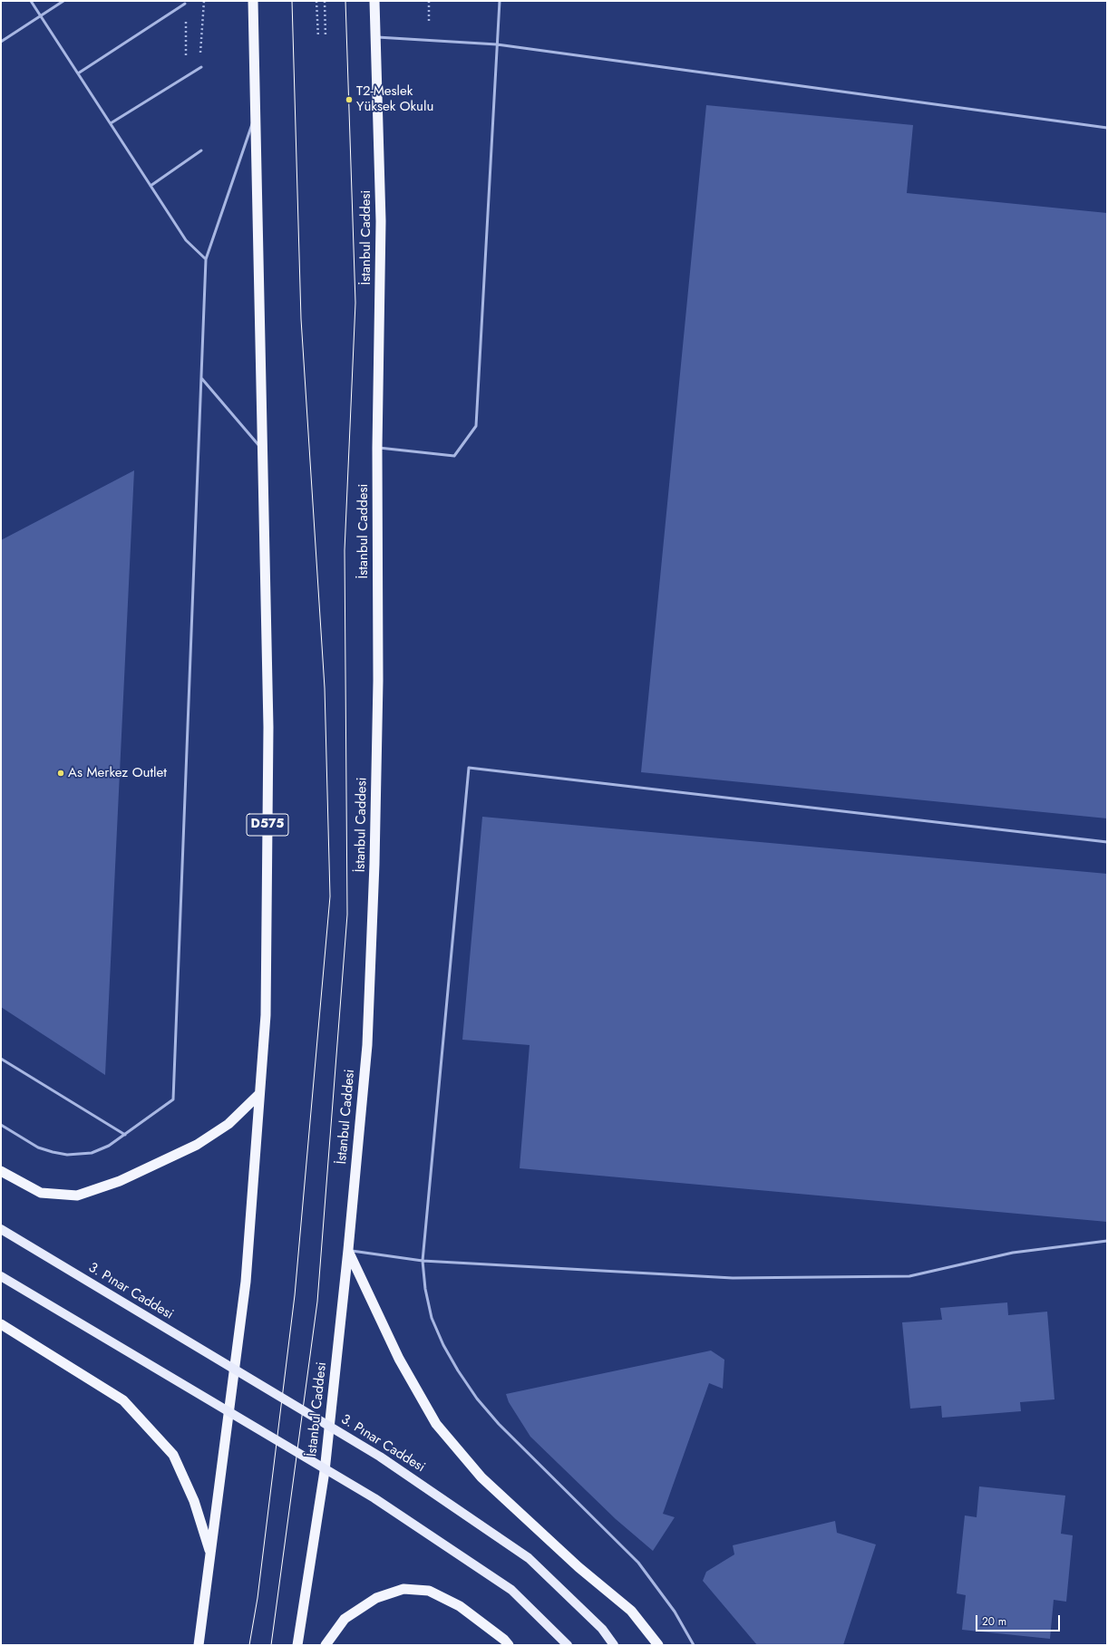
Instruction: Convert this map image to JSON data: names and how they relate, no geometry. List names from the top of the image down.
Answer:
{
  "streets": {
    "highway": ["İstanbul Caddesi", "D575"],
    "main road": ["3. Pınar Caddesi"]
  },
  "places": ["T2-Meslek Yüksek Okulu", "As Merkez Outlet"],
  "scale_bar": "20 m"
}
